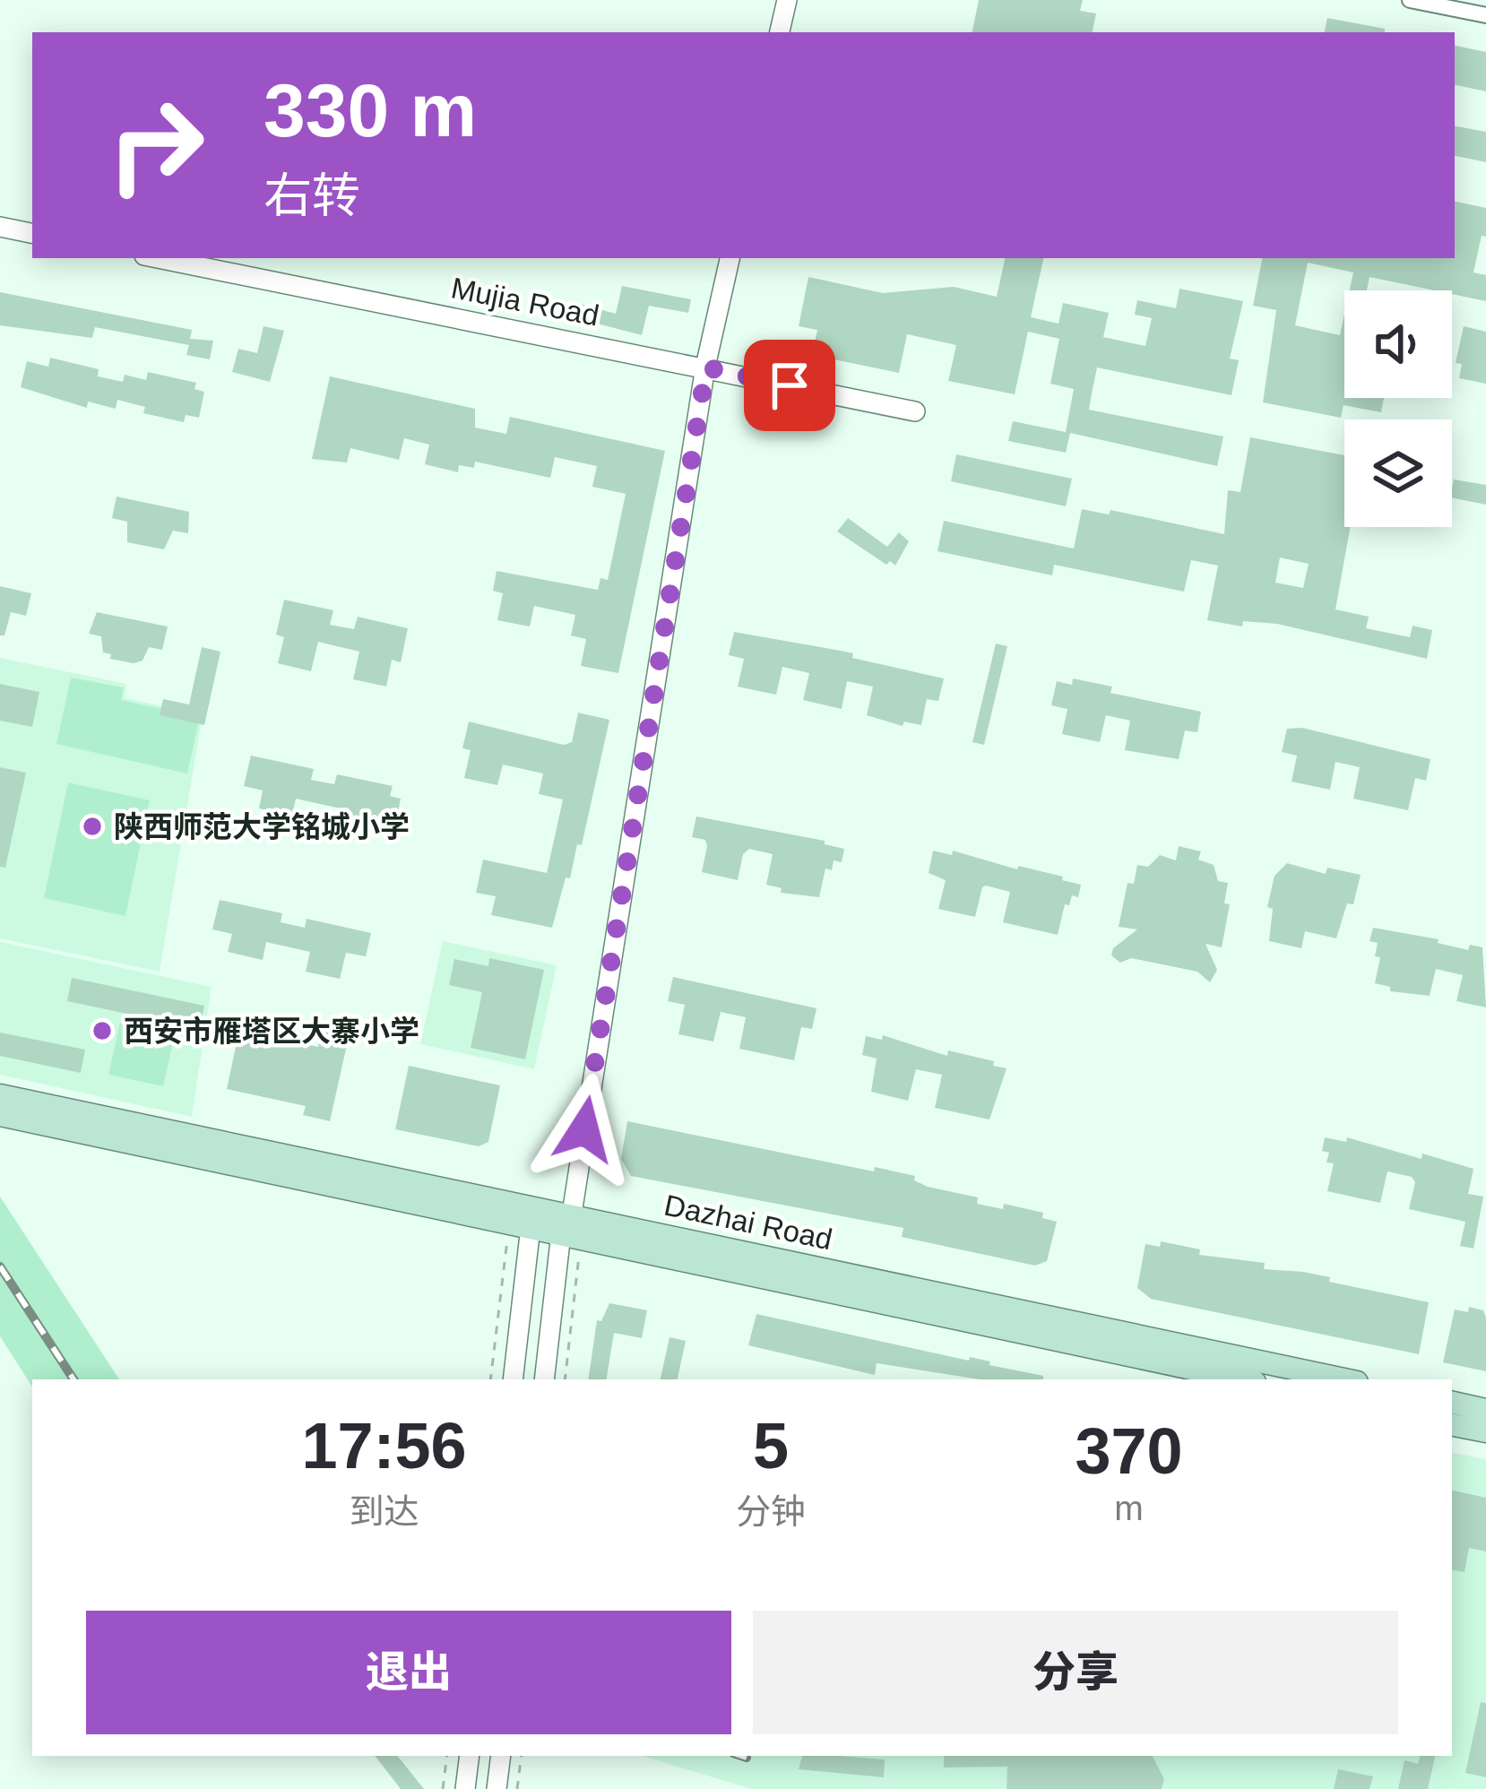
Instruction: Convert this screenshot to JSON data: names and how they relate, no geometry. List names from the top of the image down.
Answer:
{
  "streets": {
    "main road": ["Dazhai Road"],
    "street": ["Mujia Road"]
  },
  "places": ["陕西师范大学铭城小学", "西安市雁塔区大寨小学"],
  "page": {
    "turn": ["330 m", "右转"],
    "eta": [
      "17:56",
      "到达",
      "5",
      "分钟",
      "370",
      "m"
    ],
    "buttons": ["退出", "分享"]
  }
}
